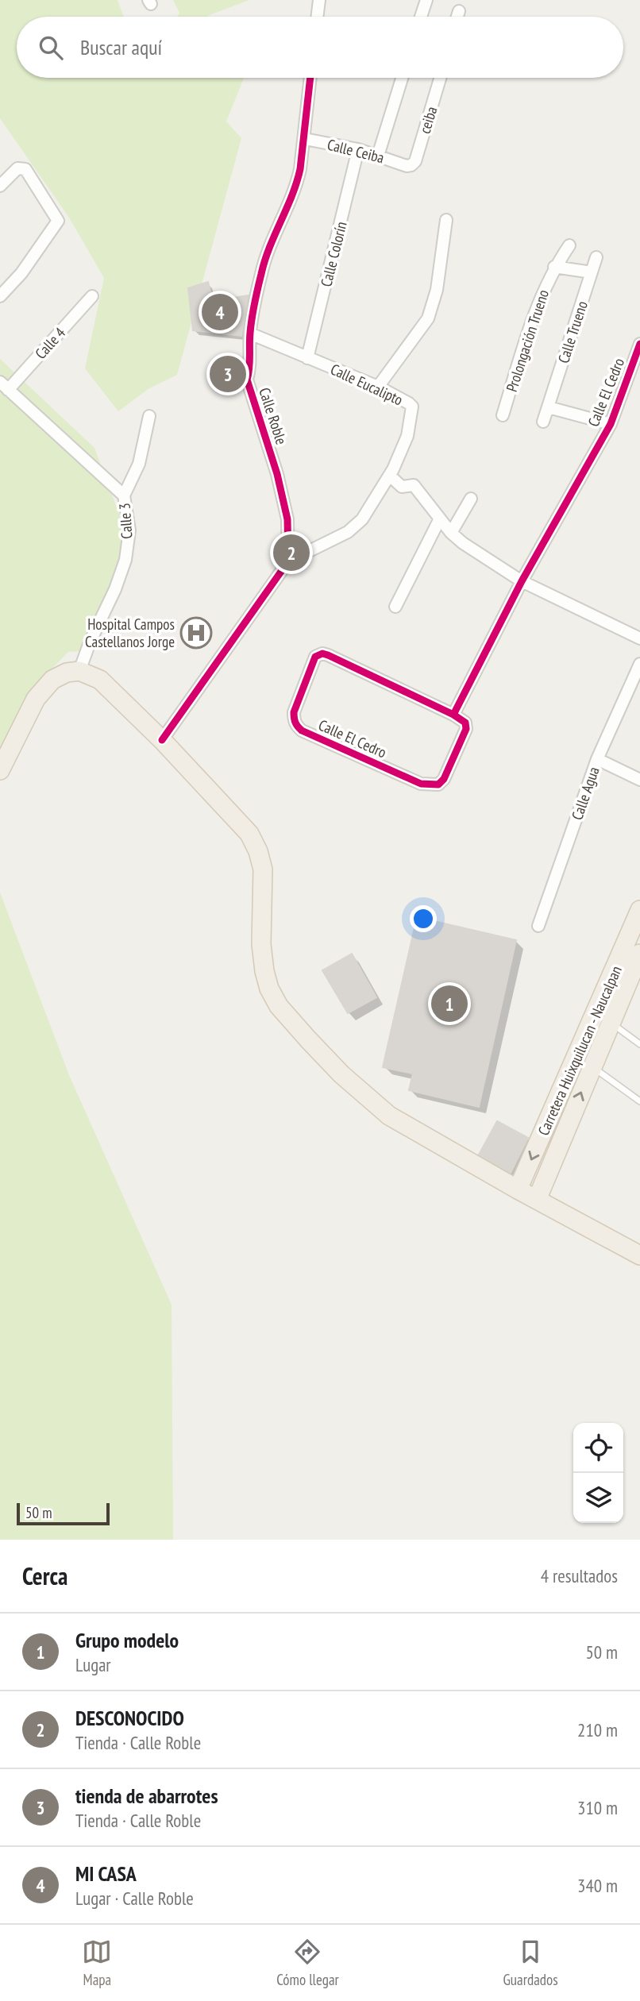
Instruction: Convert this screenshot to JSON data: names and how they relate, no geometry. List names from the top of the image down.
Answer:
{
  "streets": {
    "main road": ["Carretera Huixquilucan - Naucalpan"],
    "street": [
      "ceiba",
      "Calle Ceiba",
      "Calle Colorín",
      "Calle Trueno",
      "Prolongación Trueno",
      "Calle 4",
      "Calle Eucalipto",
      "Calle El Cedro",
      "Calle Roble",
      "Calle 3",
      "Calle Agua"
    ]
  },
  "crossings": [
    ["ceiba", "Calle Ceiba"],
    ["Calle Ceiba", "Calle Colorín"],
    ["Calle Ceiba", "Calle Roble"],
    ["Calle Colorín", "Calle Eucalipto"],
    ["Calle 4", "Calle 3"],
    ["Calle Eucalipto", "Calle Roble"]
  ],
  "places": {
    "hospital": ["Hospital Campos Castellanos Jorge"]
  },
  "scale_bar": "50 m",
  "page": {
    "search": "Buscar aquí",
    "pins": [
      "4",
      "3",
      "2",
      "1"
    ],
    "scale": "50 m",
    "heading": ["Cerca", "4 resultados"],
    "list": [
      {
        "mark": "1",
        "name": "Grupo modelo",
        "note": "Lugar",
        "value": "50 m"
      },
      {
        "mark": "2",
        "name": "DESCONOCIDO",
        "note": "Tienda · Calle Roble",
        "value": "210 m"
      },
      {
        "mark": "3",
        "name": "tienda de abarrotes",
        "note": "Tienda · Calle Roble",
        "value": "310 m"
      },
      {
        "mark": "4",
        "name": "MI CASA",
        "note": "Lugar · Calle Roble",
        "value": "340 m"
      }
    ],
    "nav": ["Mapa", "Cómo llegar", "Guardados"]
  }
}
